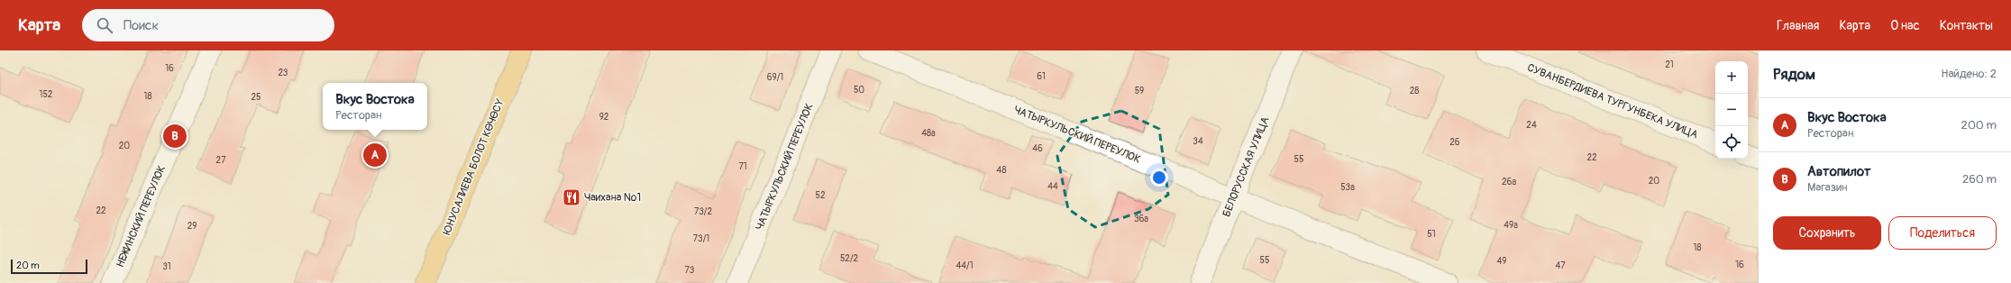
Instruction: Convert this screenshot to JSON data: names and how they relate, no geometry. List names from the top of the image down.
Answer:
{
  "streets": {
    "main road": ["ЮНУСАЛИЕВА БОЛОТ КӨЧӨСҮ"],
    "street": [
      "СУВАНБЕРДИЕВА ТУРГУНБЕКА УЛИЦА",
      "ЧАТЫРКУЛЬСКИЙ ПЕРЕУЛОК",
      "БЕЛОРУССКАЯ УЛИЦА",
      "НЕЖИНСКИЙ ПЕРЕУЛОК"
    ]
  },
  "crossings": [
    ["ЧАТЫРКУЛЬСКИЙ ПЕРЕУЛОК", "БЕЛОРУССКАЯ УЛИЦА"]
  ],
  "places": {
    "restaurant": ["Чаихана №1"]
  },
  "house_numbers": [
    "21",
    "16",
    "23",
    "61",
    "69/1",
    "50",
    "59",
    "28",
    "152",
    "18",
    "25",
    "92",
    "24",
    "48а",
    "34",
    "26",
    "20",
    "46",
    "22",
    "55",
    "27",
    "71",
    "48",
    "20",
    "26а",
    "44",
    "53а",
    "52",
    "22",
    "73/2",
    "36а",
    "49а",
    "29",
    "51",
    "73/1",
    "18",
    "52/2",
    "55",
    "49",
    "16",
    "44/1",
    "47",
    "31",
    "73"
  ],
  "scale_bar": "20 m",
  "page": {
    "header": "Карта",
    "search": "Поиск",
    "nav": [
      "Главная",
      "Карта",
      "О нас",
      "Контакты"
    ],
    "heading": ["Рядом", "Найдено: 2"],
    "map_buttons": ["+", "−"],
    "popup": ["Вкус Востока", "Ресторан"],
    "list": [
      {
        "mark": "A",
        "name": "Вкус Востока",
        "note": "Ресторан",
        "value": "200 m"
      },
      {
        "mark": "B",
        "name": "Автопилот",
        "note": "Магазин",
        "value": "260 m"
      }
    ],
    "pins": ["B", "A"],
    "buttons": ["Сохранить", "Поделиться"],
    "scale": "20 m"
  }
}
